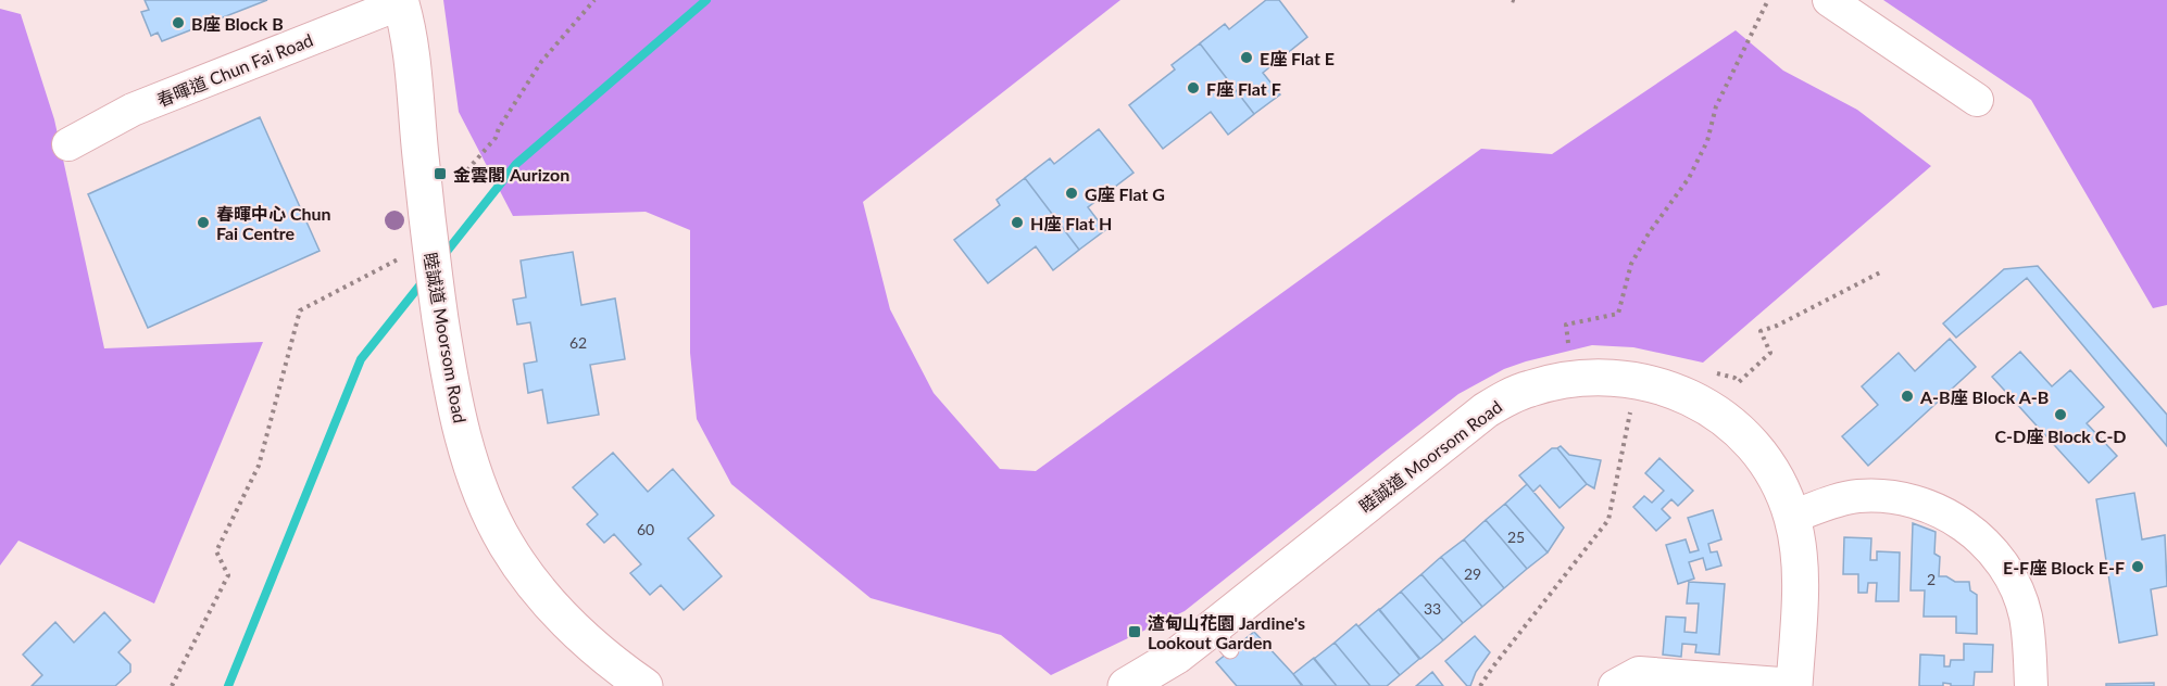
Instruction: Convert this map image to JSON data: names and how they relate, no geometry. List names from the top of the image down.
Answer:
{
  "streets": {
    "street": ["春暉道 Chun Fai Road", "睦誠道 Moorsom Road"]
  },
  "crossings": [
    ["春暉道 Chun Fai Road", "睦誠道 Moorsom Road"]
  ],
  "places": {
    "other": [
      "B座 Block B",
      "E座 Flat E",
      "F座 Flat F",
      "G座 Flat G",
      "春暉中心 Chun Fai Centre",
      "H座 Flat H",
      "A-B座 Block A-B",
      "C-D座 Block C-D",
      "E-F座 Block E-F"
    ],
    "transit": ["金雲閣 Aurizon", "渣甸山花園 Jardine's Lookout Garden"]
  },
  "house_numbers": [
    "62",
    "60",
    "25",
    "29",
    "2",
    "33"
  ]
}
